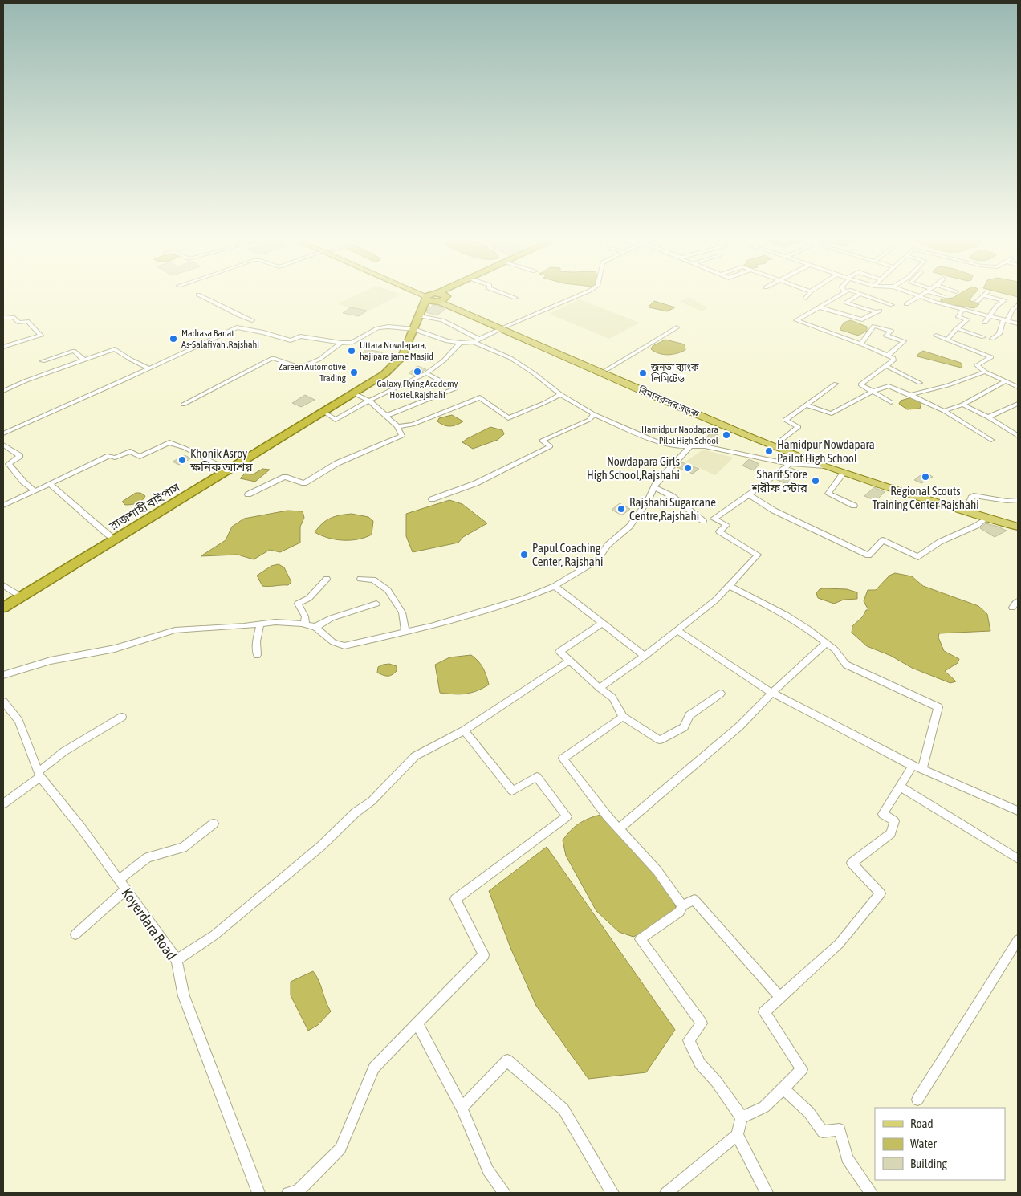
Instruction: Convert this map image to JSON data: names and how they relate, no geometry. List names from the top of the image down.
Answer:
{
  "streets": {
    "highway": ["রাজশাহী বাইপাস"],
    "main road": ["বিমানবন্দর সড়ক"],
    "street": ["Koyerdara Road"]
  },
  "places": [
    "Madrasa Banat As-Salafiyah ,Rajshahi",
    "Uttara Nowdapara, hajipara jame Masjid",
    "Galaxy Flying Academy Hostel,Rajshahi",
    "Zareen Automotive Trading",
    "জনতা ব্যাংক লিমিটেড",
    "Hamidpur Naodapara Pilot High School",
    "Hamidpur Nowdapara Pailot High School",
    "Khonik Asroy ক্ষনিক আশ্রয়",
    "Nowdapara Girls High School,Rajshahi",
    "Regional Scouts Training Center Rajshahi",
    "Sharif Store শরীফ স্টোর",
    "Rajshahi Sugarcane Centre,Rajshahi",
    "Papul Coaching Center, Rajshahi"
  ],
  "legend": ["Road", "Water", "Building"]
}
